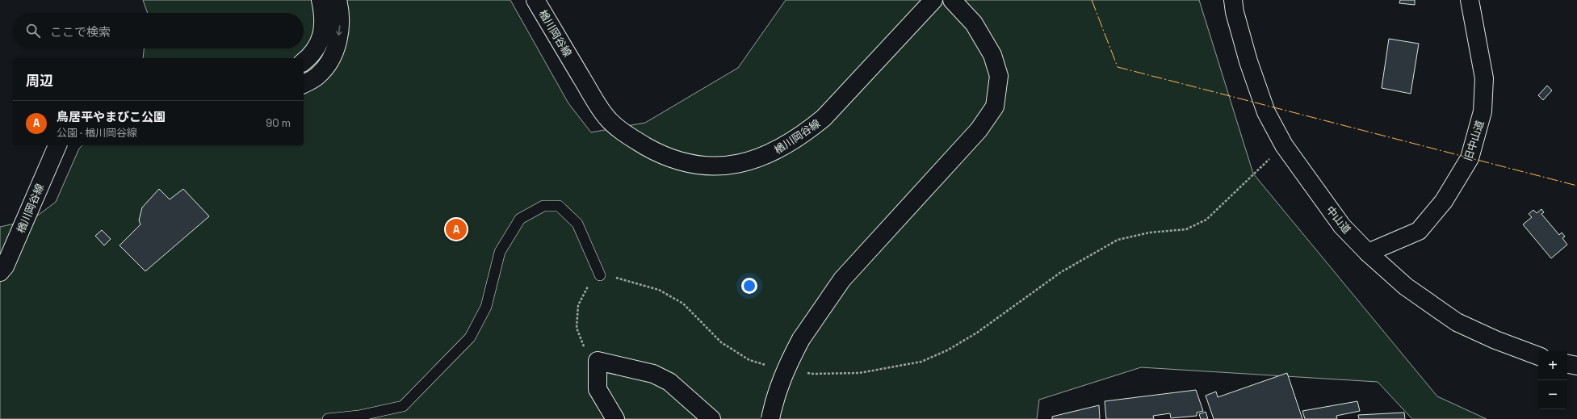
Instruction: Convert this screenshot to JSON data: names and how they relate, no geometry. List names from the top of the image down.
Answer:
{
  "streets": {
    "main road": ["楢川岡谷線", "旧中山道", "中山道"]
  },
  "crossings": [
    ["旧中山道", "中山道"]
  ],
  "page": {
    "search": "ここで検索",
    "heading": "周辺",
    "list": [
      {
        "mark": "A",
        "name": "鳥居平やまびこ公園",
        "note": "公園 · 楢川岡谷線",
        "value": "90 m"
      }
    ],
    "pins": "A",
    "map_buttons": ["+", "−"]
  }
}
